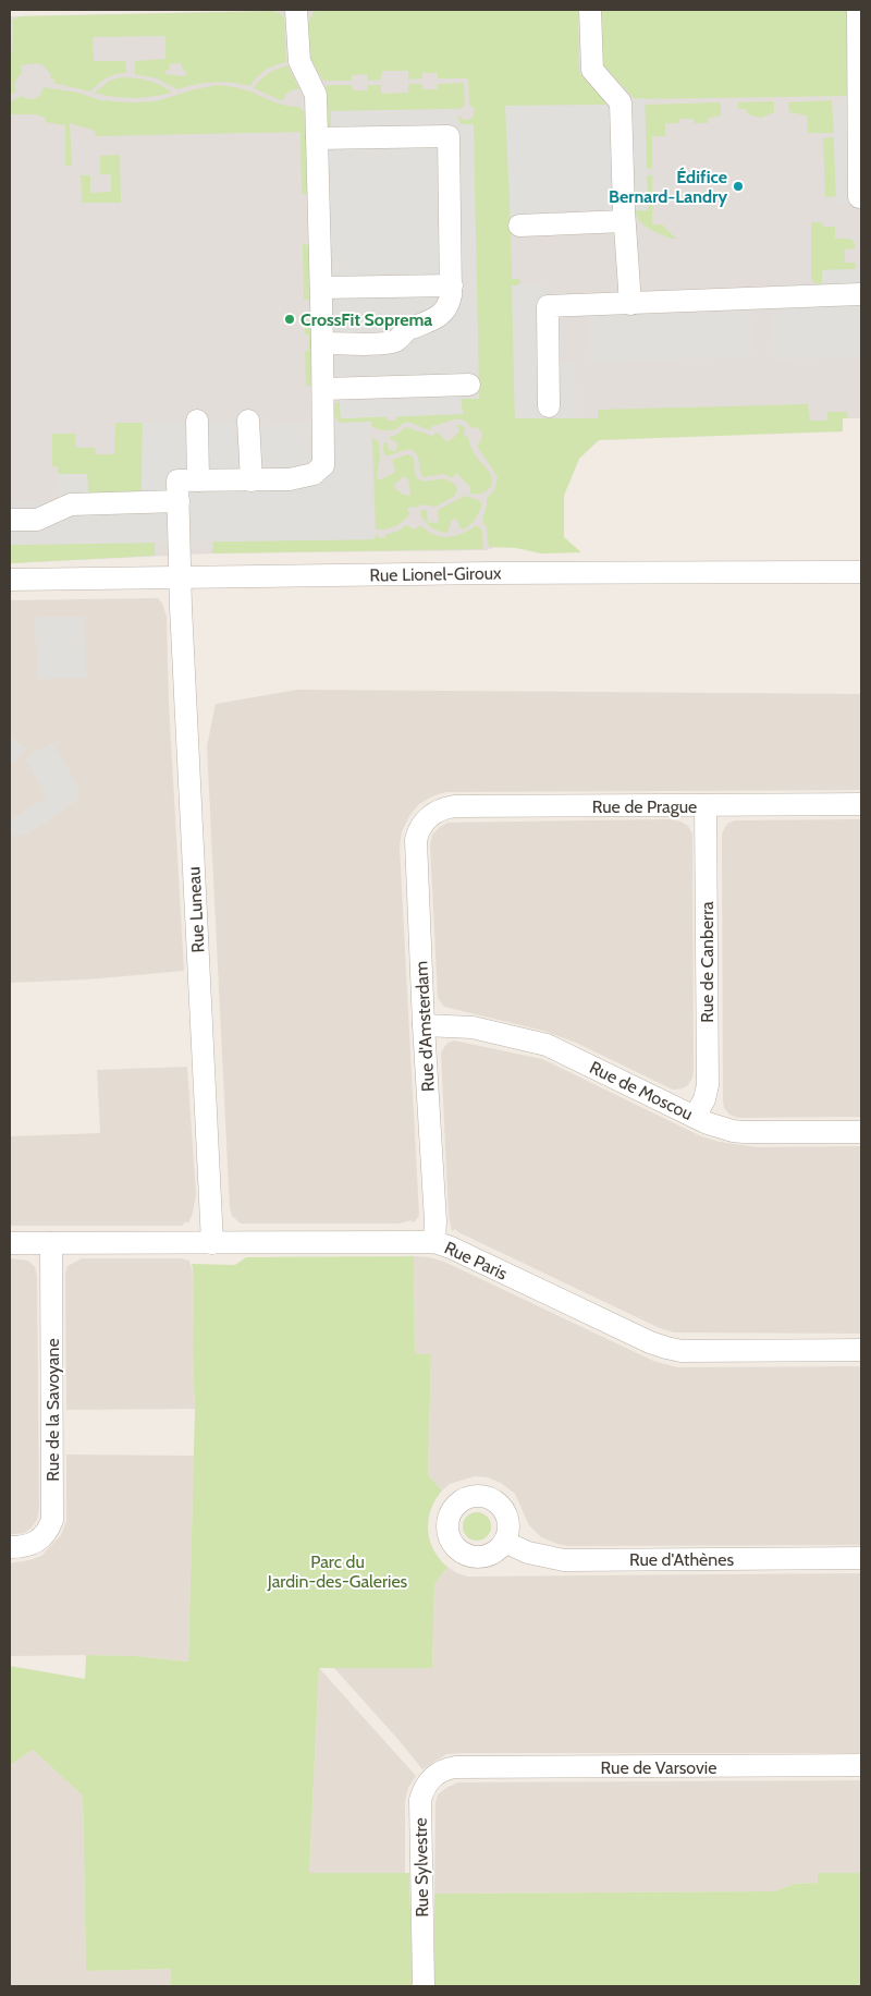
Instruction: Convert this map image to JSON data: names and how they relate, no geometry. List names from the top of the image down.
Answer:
{
  "streets": {
    "street": [
      "Rue Lionel-Giroux",
      "Rue de Prague",
      "Rue Luneau",
      "Rue de Canberra",
      "Rue d'Amsterdam",
      "Rue de Moscou",
      "Rue Paris",
      "Rue de la Savoyane",
      "Rue d'Athènes",
      "Rue de Varsovie",
      "Rue Sylvestre"
    ]
  },
  "crossings": [
    ["Rue Lionel-Giroux", "Rue Luneau"],
    ["Rue de Prague", "Rue de Canberra"],
    ["Rue de Prague", "Rue d'Amsterdam"],
    ["Rue Luneau", "Rue Paris"],
    ["Rue de Canberra", "Rue de Moscou"],
    ["Rue d'Amsterdam", "Rue de Moscou"],
    ["Rue d'Amsterdam", "Rue Paris"],
    ["Rue Paris", "Rue de la Savoyane"],
    ["Rue de Varsovie", "Rue Sylvestre"]
  ],
  "parks": ["Parc du Jardin-des-Galeries"],
  "places": ["Édifice Bernard-Landry", "CrossFit Soprema"]
}
